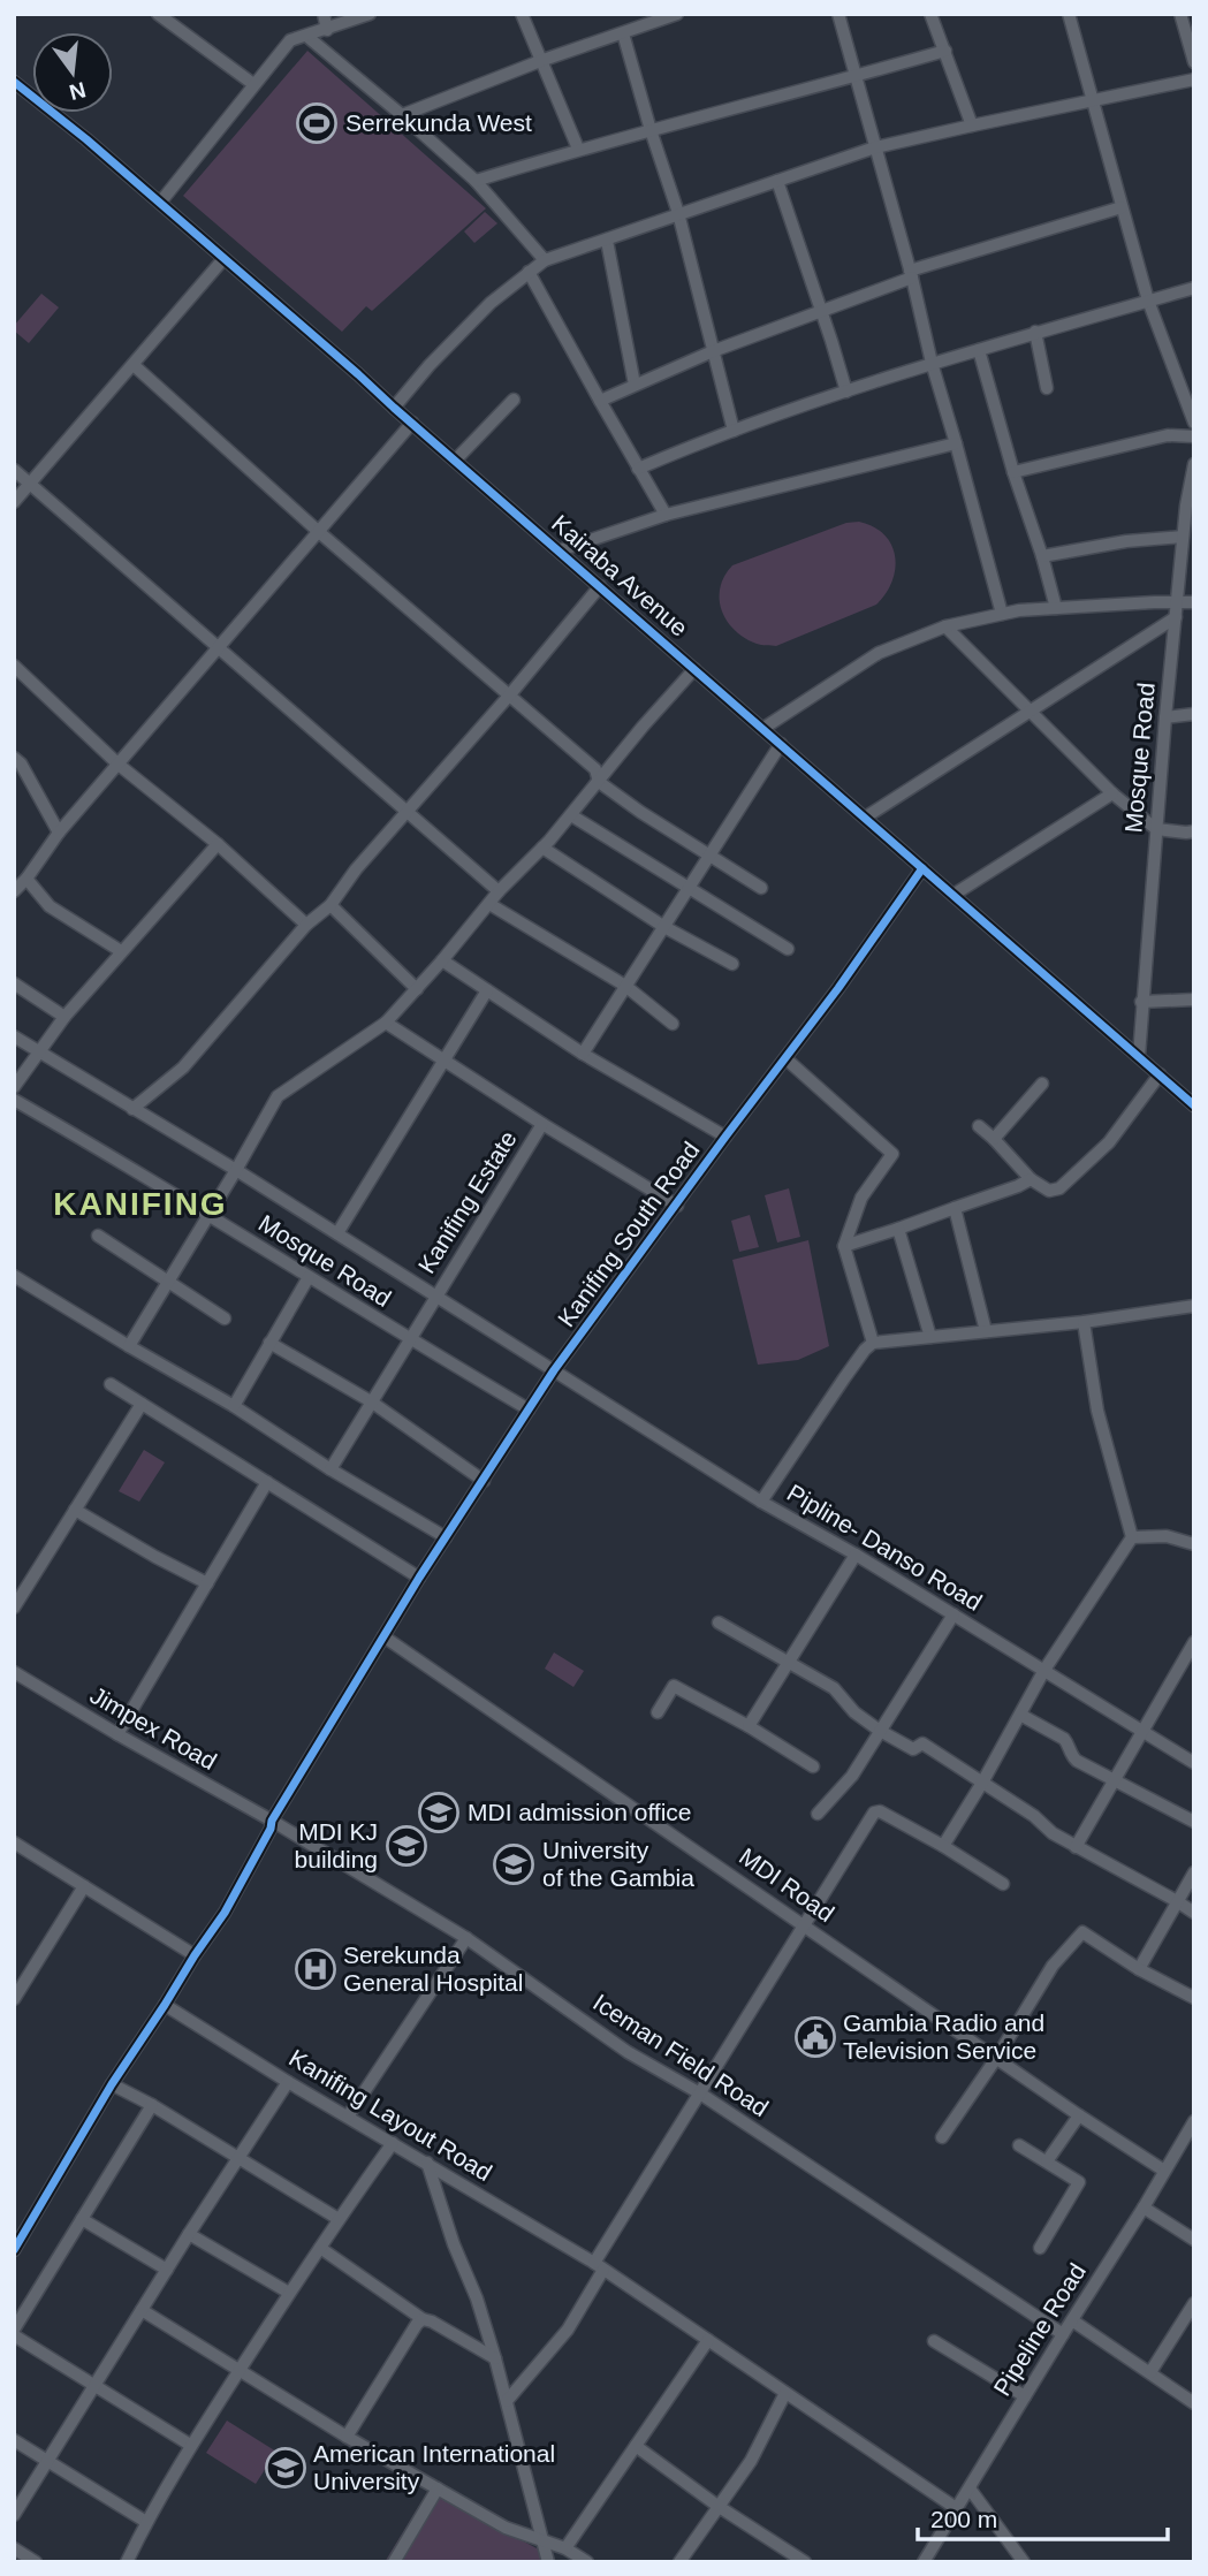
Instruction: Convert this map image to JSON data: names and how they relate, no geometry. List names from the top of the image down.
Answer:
{
  "streets": {
    "street": [
      "Kairaba Avenue",
      "Mosque Road",
      "Kanifing Estate",
      "Kanifing South Road",
      "Pipline- Danso Road",
      "Jimpex Road",
      "MDI Road",
      "Iceman Field Road",
      "Kanifing Layout Road",
      "Pipeline Road"
    ]
  },
  "crossings": [
    ["Kairaba Avenue", "Mosque Road"],
    ["Kairaba Avenue", "Kanifing South Road"],
    ["Mosque Road", "Kanifing Estate"],
    ["Mosque Road", "Kanifing South Road"],
    ["Kanifing Estate", "Pipline- Danso Road"],
    ["Kanifing South Road", "Pipline- Danso Road"],
    ["Kanifing South Road", "Jimpex Road"],
    ["Kanifing South Road", "MDI Road"],
    ["Kanifing South Road", "Iceman Field Road"],
    ["Kanifing South Road", "Kanifing Layout Road"],
    ["Jimpex Road", "Iceman Field Road"],
    ["MDI Road", "Pipeline Road"],
    ["Iceman Field Road", "Pipeline Road"],
    ["Kanifing Layout Road", "Pipeline Road"]
  ],
  "districts": ["KANIFING"],
  "places": {
    "sports": ["Serrekunda West"],
    "school or university": [
      "MDI admission office",
      "MDI KJ building",
      "University of the Gambia",
      "American International University"
    ],
    "hospital": ["Serekunda General Hospital"],
    "public building": ["Gambia Radio and Television Service"]
  },
  "scale_bar": "200 m",
  "north": "bottom"
}
